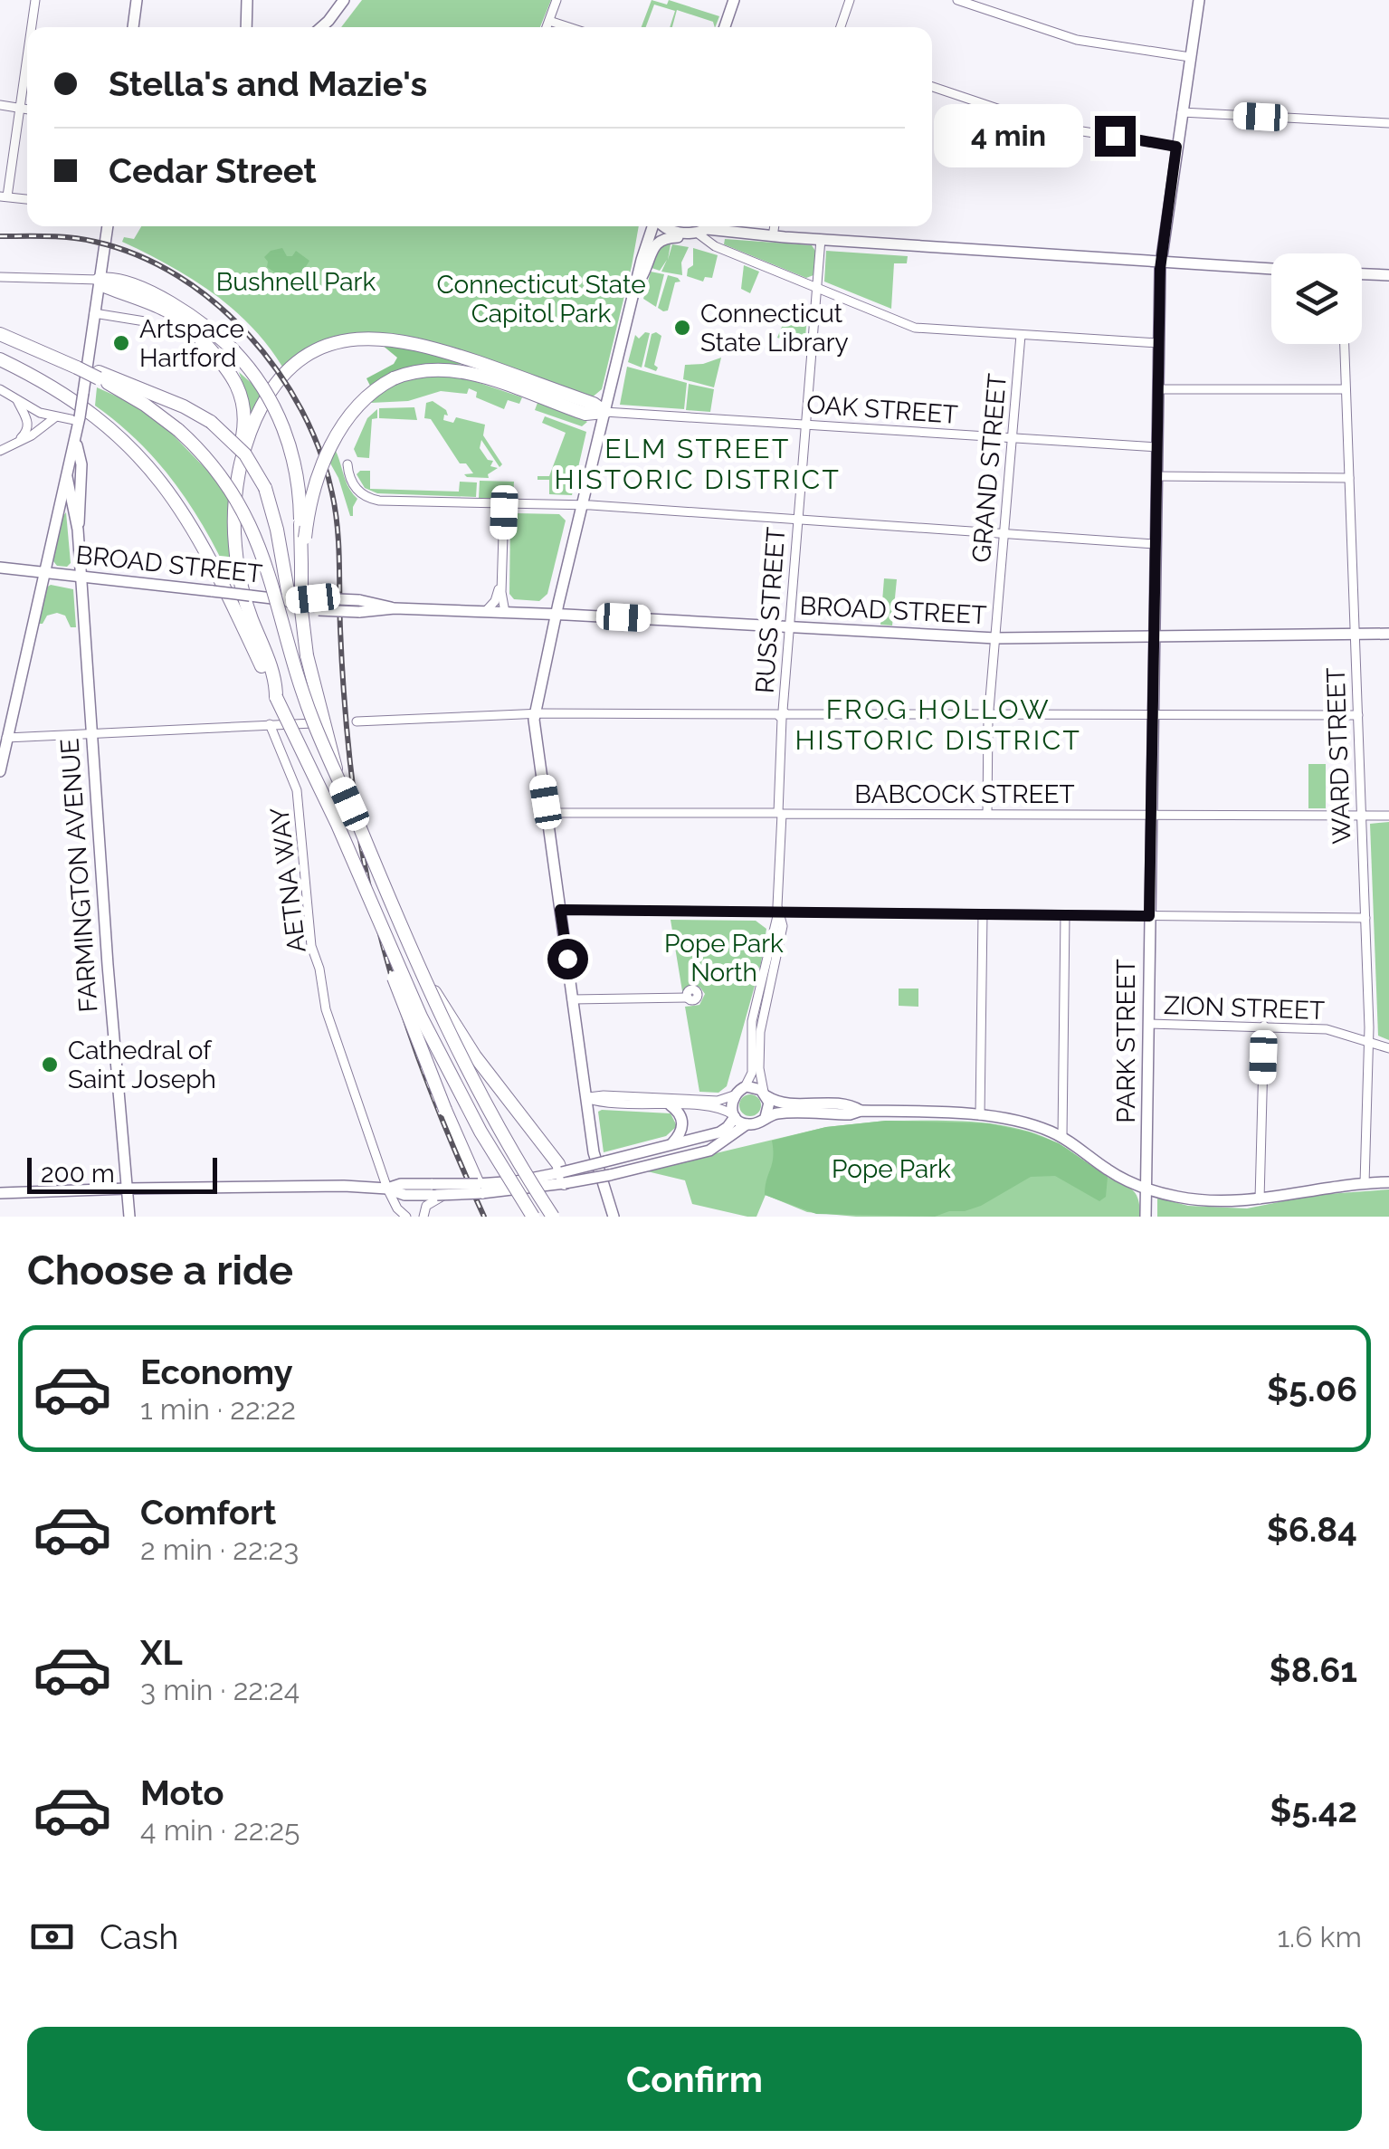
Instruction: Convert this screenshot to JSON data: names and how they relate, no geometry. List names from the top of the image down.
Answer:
{
  "streets": {
    "main road": ["BROAD STREET", "FARMINGTON AVENUE", "PARK STREET"],
    "street": [
      "OAK STREET",
      "GRAND STREET",
      "RUSS STREET",
      "WARD STREET",
      "BABCOCK STREET",
      "AETNA WAY",
      "ZION STREET"
    ]
  },
  "crossings": [
    ["OAK STREET", "GRAND STREET"],
    ["OAK STREET", "RUSS STREET"],
    ["OAK STREET", "PARK STREET"],
    ["GRAND STREET", "BROAD STREET"],
    ["GRAND STREET", "BABCOCK STREET"],
    ["BROAD STREET", "RUSS STREET"],
    ["BROAD STREET", "WARD STREET"],
    ["BROAD STREET", "FARMINGTON AVENUE"],
    ["BROAD STREET", "PARK STREET"],
    ["RUSS STREET", "BABCOCK STREET"],
    ["WARD STREET", "BABCOCK STREET"],
    ["WARD STREET", "ZION STREET"],
    ["BABCOCK STREET", "PARK STREET"],
    ["ZION STREET", "PARK STREET"]
  ],
  "districts": ["ELM STREET HISTORIC DISTRICT", "FROG HOLLOW HISTORIC DISTRICT"],
  "parks": [
    "Bushnell Park",
    "Connecticut State Capitol Park",
    "Pope Park North",
    "Pope Park"
  ],
  "places": ["Connecticut State Library", "Artspace Hartford", "Cathedral of Saint Joseph"],
  "scale_bar": "200 m",
  "page": {
    "banner": ["Stella's and Mazie's", "Cedar Street"],
    "bubble": "4 min",
    "scale": "200 m",
    "heading": "Choose a ride",
    "list": [
      {
        "name": "Economy",
        "note": "1 min · 22:22",
        "value": "$5.06"
      },
      {
        "name": "Comfort",
        "note": "2 min · 22:23",
        "value": "$6.84"
      },
      {
        "name": "XL",
        "note": "3 min · 22:24",
        "value": "$8.61"
      },
      {
        "name": "Moto",
        "note": "4 min · 22:25",
        "value": "$5.42"
      }
    ],
    "pay": ["Cash", "1.6 km"],
    "buttons": "Confirm"
  }
}
